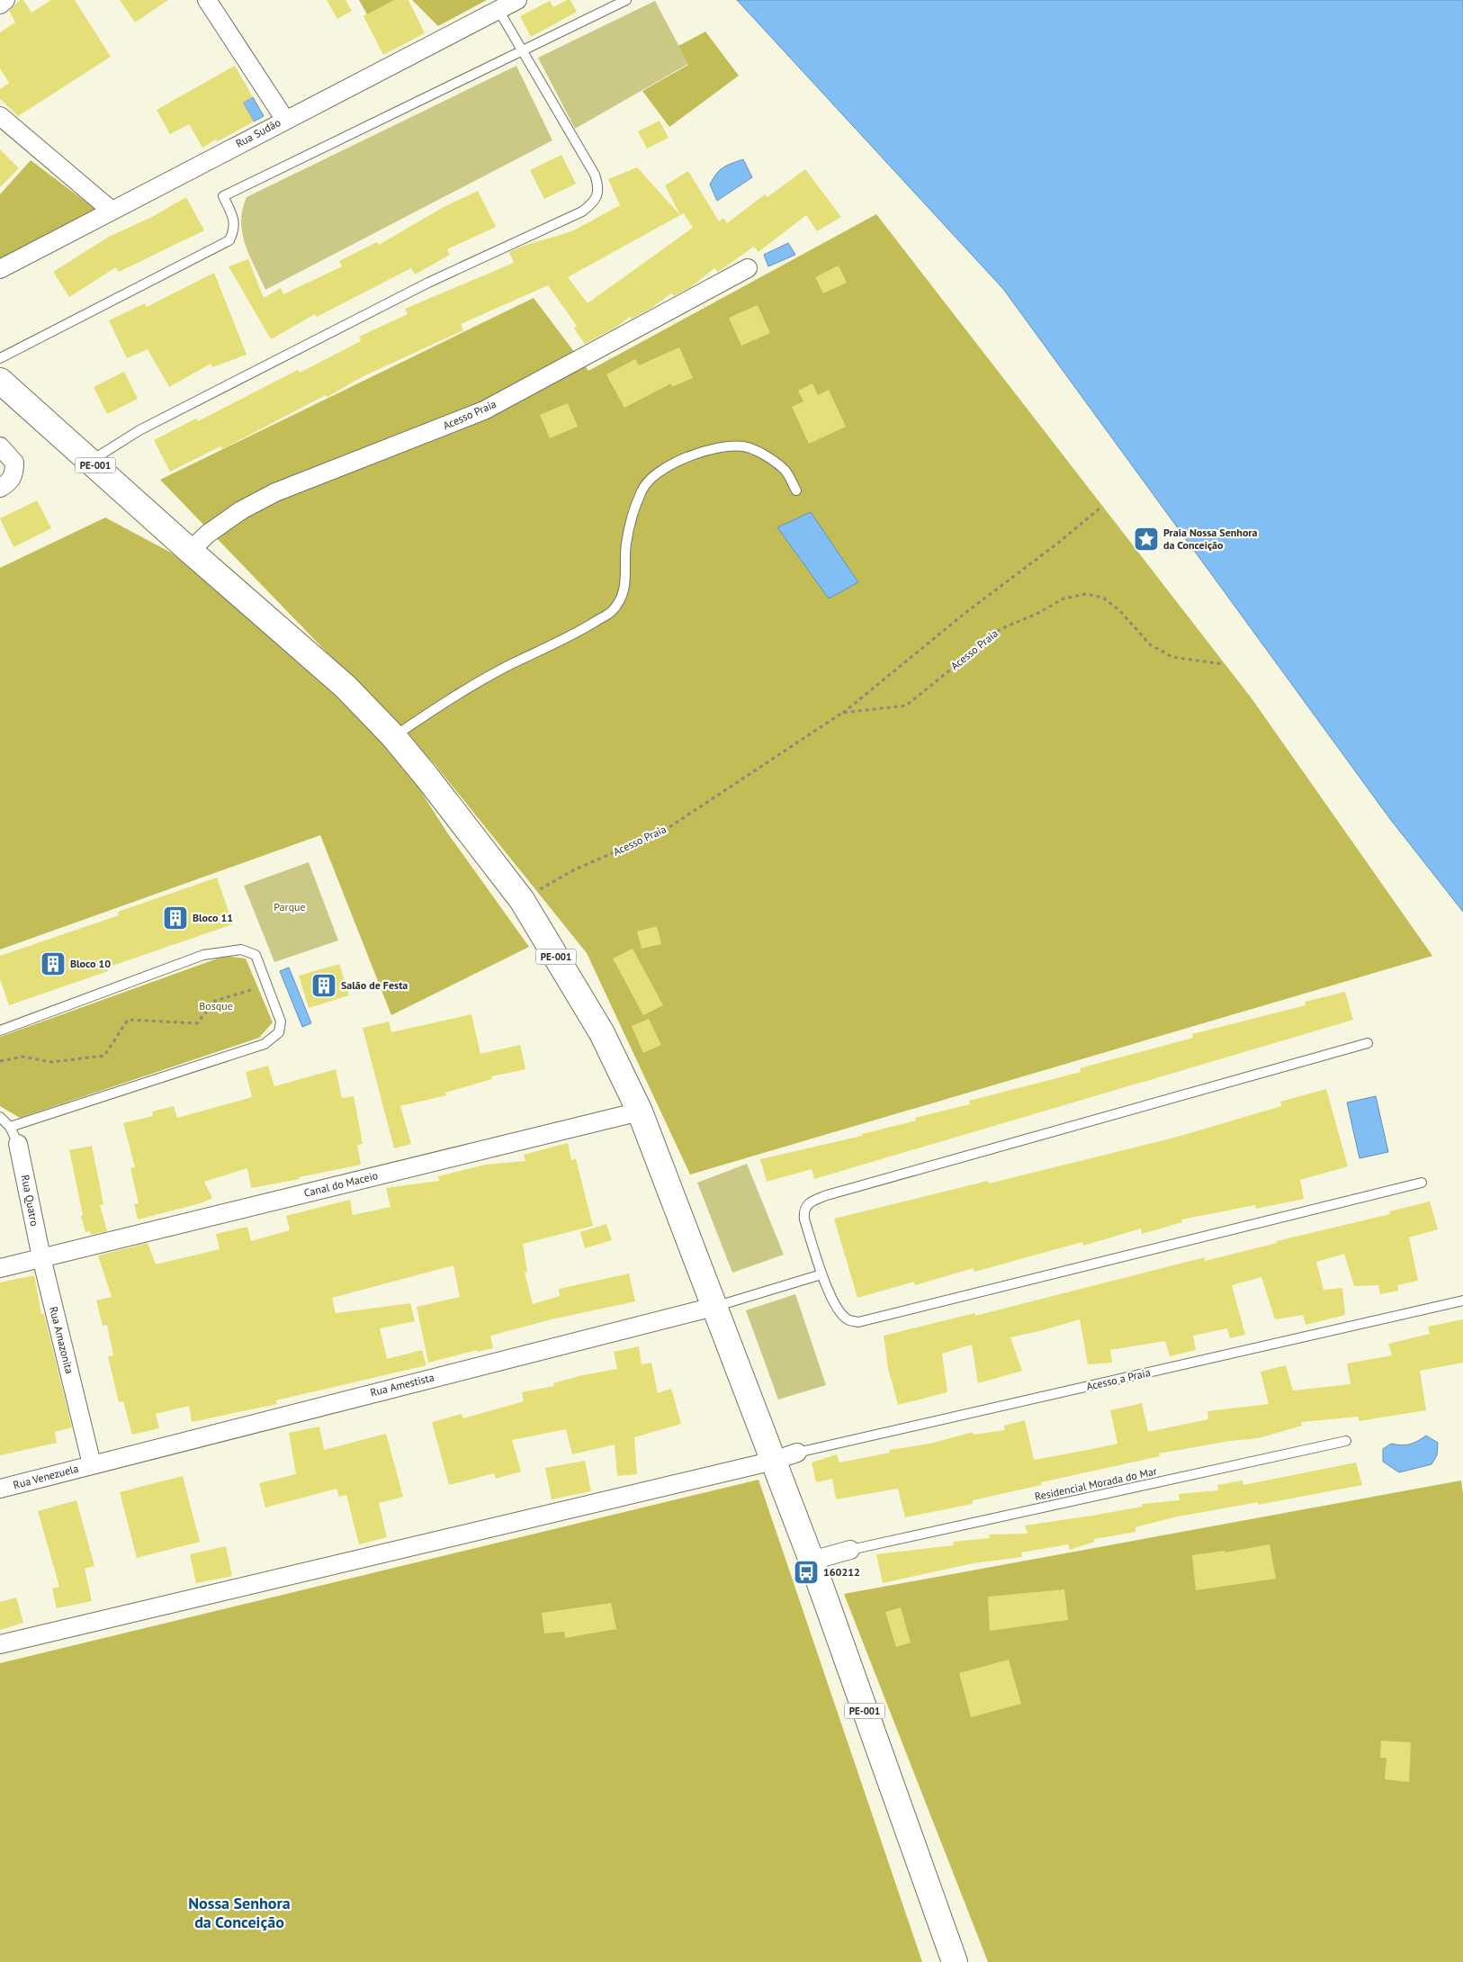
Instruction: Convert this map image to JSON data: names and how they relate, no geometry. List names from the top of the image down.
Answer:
{
  "streets": {
    "main road": ["PE-001"],
    "street": [
      "Rua Sudão",
      "Acesso Praia",
      "Canal do Maceio",
      "Rua Quatro",
      "Rua Amazonita",
      "Acesso a Praia",
      "Rua Amestista",
      "Rua Venezuela"
    ],
    "lane": ["Residencial Morada do Mar"]
  },
  "crossings": [
    ["Acesso Praia", "PE-001"],
    ["PE-001", "Canal do Maceio"],
    ["PE-001", "Acesso a Praia"],
    ["PE-001", "Rua Amestista"],
    ["Canal do Maceio", "Rua Quatro"],
    ["Canal do Maceio", "Rua Amazonita"],
    ["Rua Quatro", "Rua Amazonita"],
    ["Rua Amazonita", "Rua Amestista"],
    ["Rua Amazonita", "Rua Venezuela"],
    ["Rua Amestista", "Rua Venezuela"]
  ],
  "districts": ["Nossa Senhora da Conceição"],
  "parks": ["Parque", "Bosque"],
  "places": {
    "place": ["Praia Nossa Senhora da Conceição"],
    "building": ["Bloco 11", "Bloco 10", "Salão de Festa"],
    "bus stop": ["160212"]
  }
}
